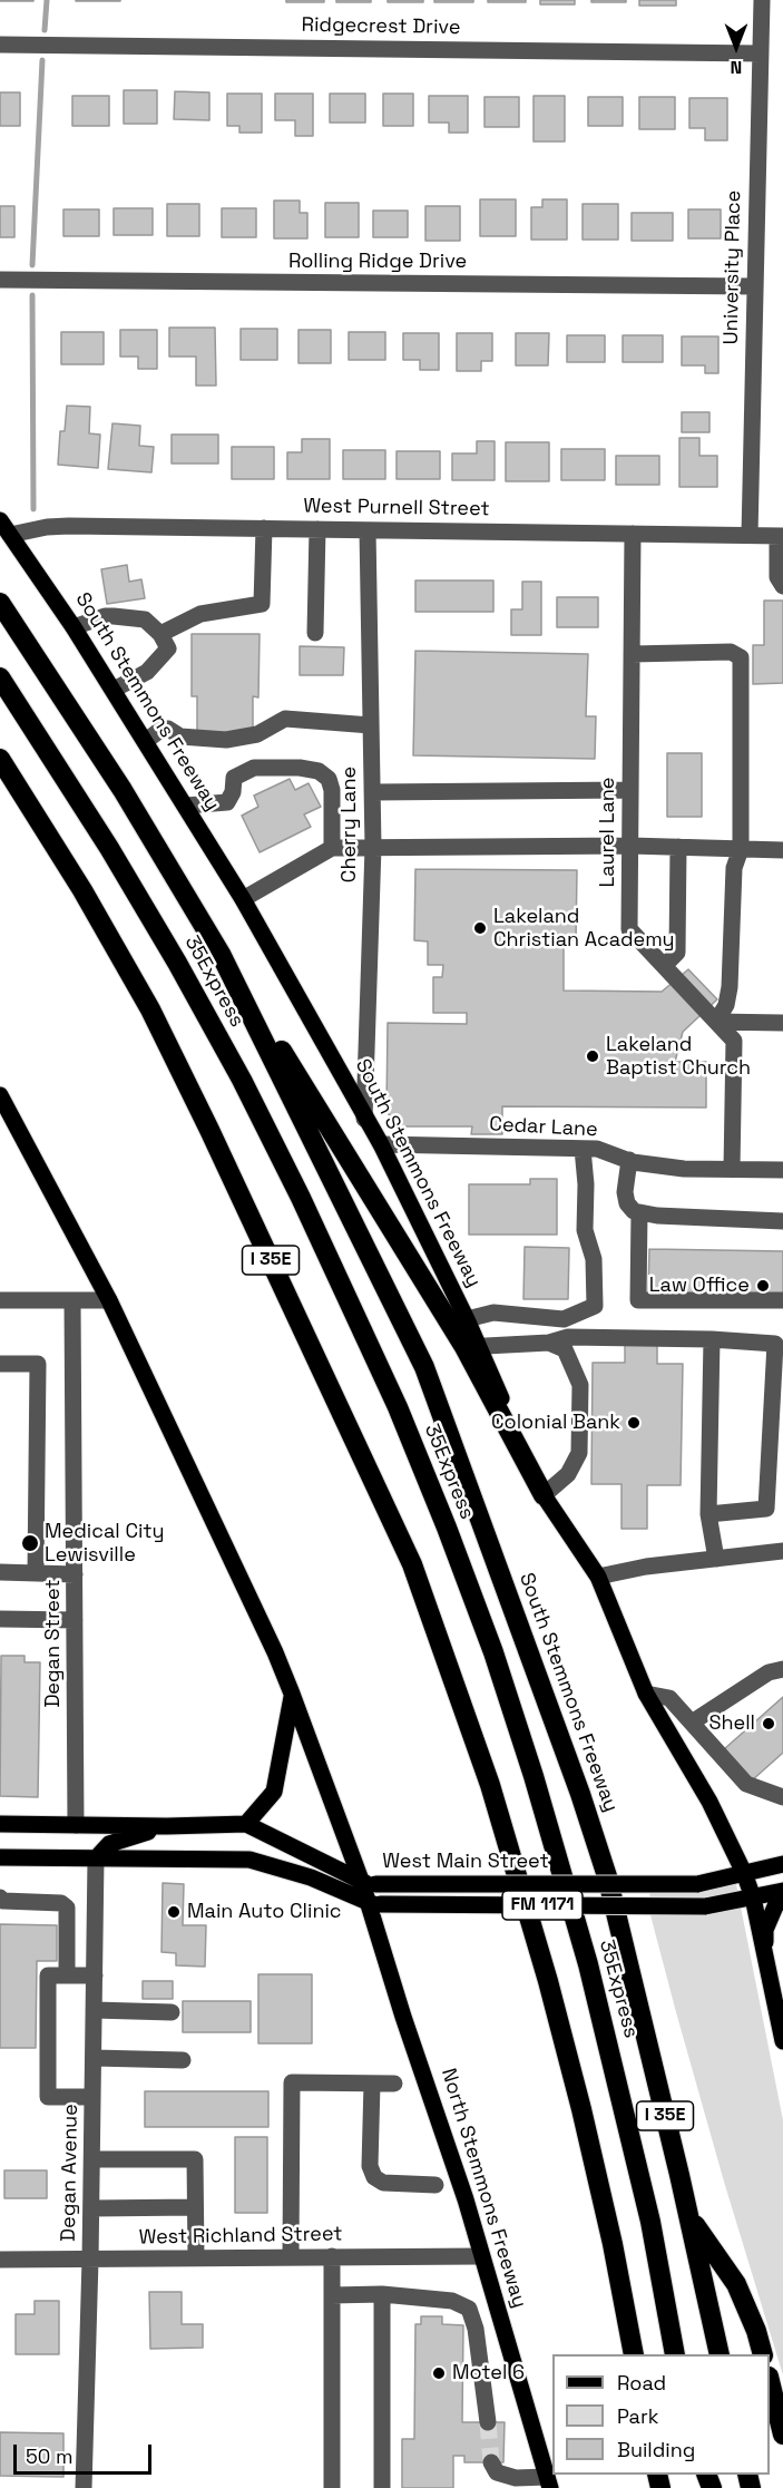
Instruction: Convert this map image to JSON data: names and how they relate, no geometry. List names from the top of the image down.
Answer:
{
  "streets": {
    "highway": ["South Stemmons Freeway", "35Express", "I 35E"],
    "main road": ["West Main Street", "FM 1171", "North Stemmons Freeway"],
    "street": [
      "Ridgecrest Drive",
      "Rolling Ridge Drive",
      "University Place",
      "West Purnell Street",
      "Cherry Lane",
      "Laurel Lane",
      "Cedar Lane",
      "Degan Street",
      "Degan Avenue",
      "West Richland Street"
    ]
  },
  "crossings": [
    ["Ridgecrest Drive", "University Place"],
    ["Rolling Ridge Drive", "University Place"],
    ["University Place", "West Purnell Street"],
    ["West Purnell Street", "South Stemmons Freeway"],
    ["West Purnell Street", "Cherry Lane"],
    ["West Purnell Street", "Laurel Lane"],
    ["South Stemmons Freeway", "Cherry Lane"],
    ["South Stemmons Freeway", "Cedar Lane"],
    ["South Stemmons Freeway", "I 35E"],
    ["Laurel Lane", "Cedar Lane"],
    ["Degan Street", "West Main Street"],
    ["FM 1171", "North Stemmons Freeway"],
    ["Degan Avenue", "West Richland Street"],
    ["North Stemmons Freeway", "West Richland Street"]
  ],
  "places": [
    "Lakeland Christian Academy",
    "Lakeland Baptist Church",
    "Law Office",
    "Colonial Bank",
    "Medical City Lewisville",
    "Shell",
    "Main Auto Clinic",
    "Motel 6"
  ],
  "legend": ["Road", "Park", "Building"],
  "scale_bar": "50 m",
  "north": "bottom"
}
